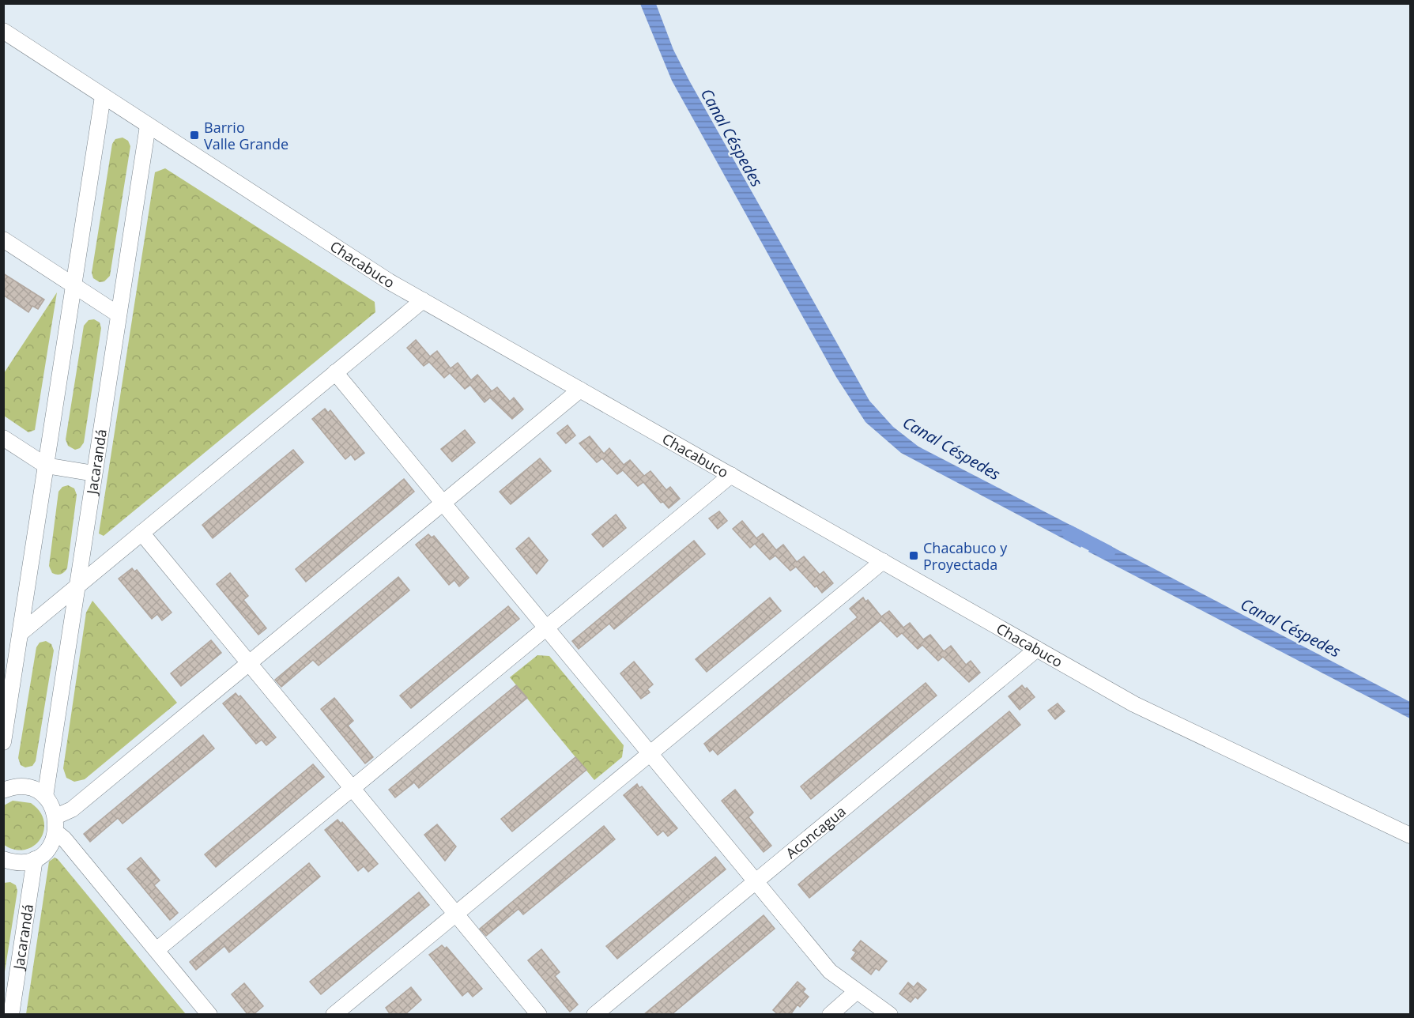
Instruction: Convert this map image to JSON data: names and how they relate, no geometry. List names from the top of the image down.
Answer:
{
  "streets": {
    "street": ["Chacabuco", "Jacarandá", "Aconcagua"]
  },
  "crossings": [
    ["Chacabuco", "Jacarandá"],
    ["Chacabuco", "Aconcagua"]
  ],
  "water": ["Canal Céspedes"],
  "places": {
    "transit": ["Barrio Valle Grande", "Chacabuco y Proyectada"]
  }
}
